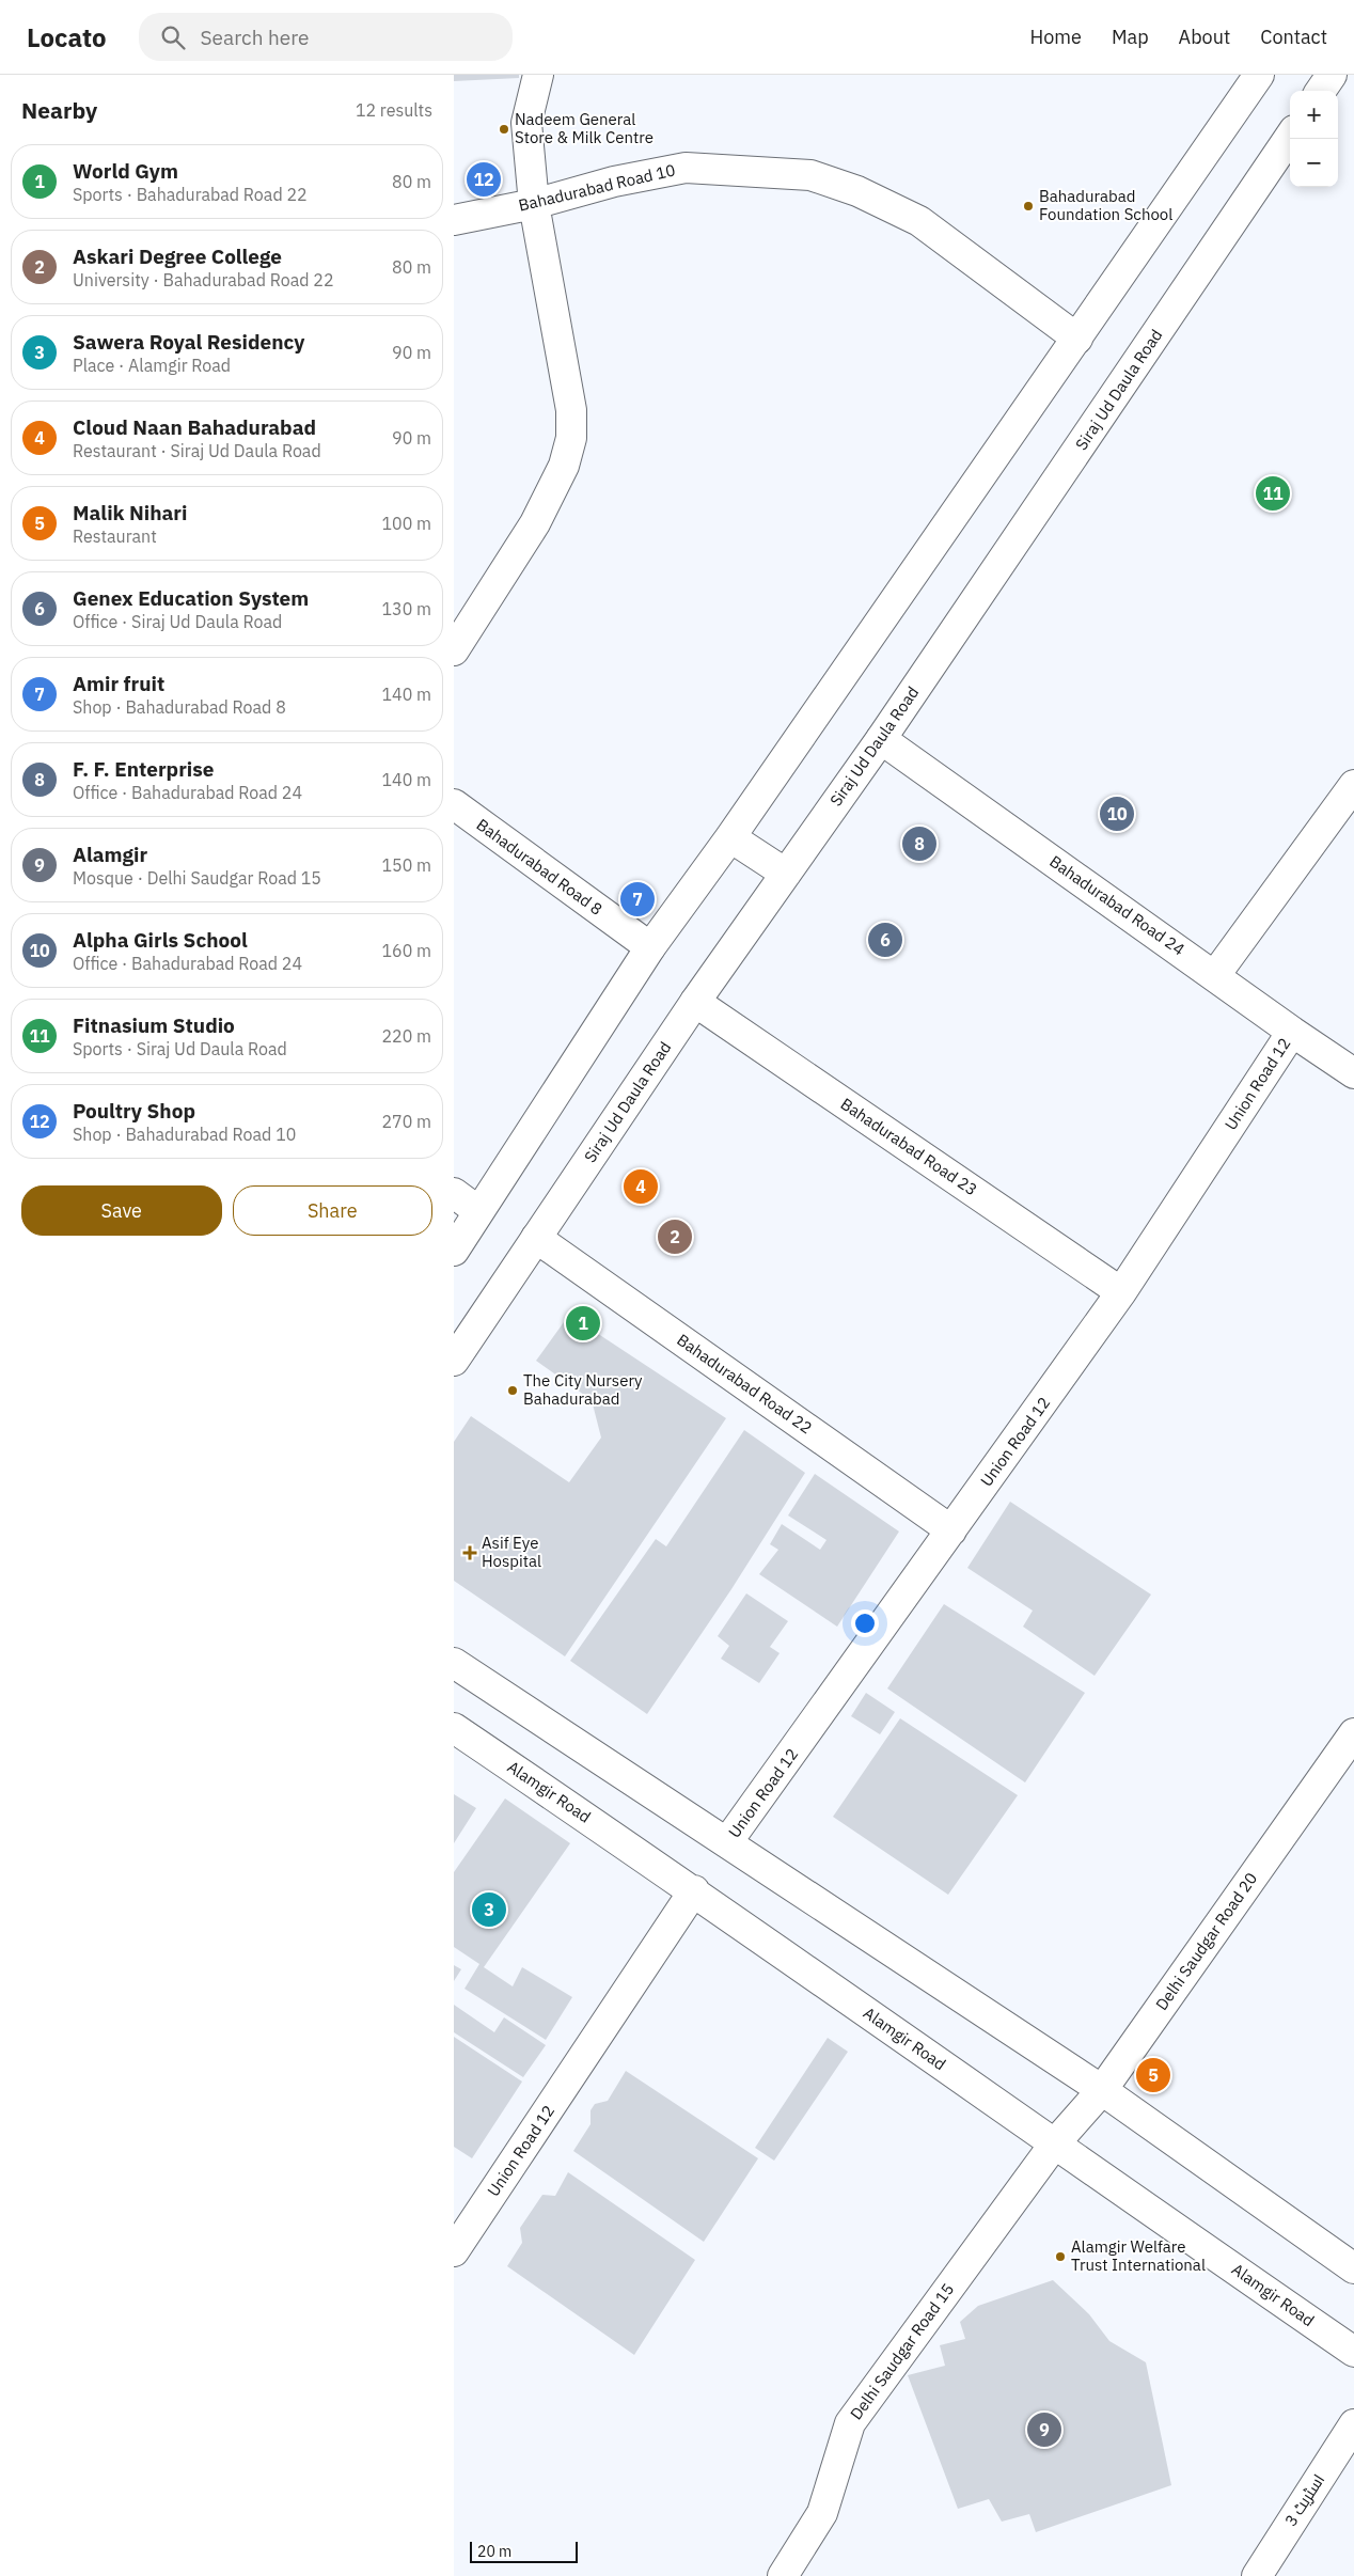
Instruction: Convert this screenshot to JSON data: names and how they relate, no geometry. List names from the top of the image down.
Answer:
{
  "streets": {
    "street": [
      "Bahadurabad Road 10",
      "Siraj Ud Daula Road",
      "Bahadurabad Road 8",
      "Bahadurabad Road 24",
      "Union Road 12",
      "Bahadurabad Road 23",
      "Bahadurabad Road 22",
      "Alamgir Road",
      "Delhi Saudgar Road 20",
      "Delhi Saudgar Road 15",
      "اسٹریٹ 3"
    ]
  },
  "crossings": [
    ["Siraj Ud Daula Road", "Bahadurabad Road 24"],
    ["Siraj Ud Daula Road", "Bahadurabad Road 23"],
    ["Siraj Ud Daula Road", "Bahadurabad Road 22"],
    ["Bahadurabad Road 24", "Union Road 12"],
    ["Union Road 12", "Bahadurabad Road 23"],
    ["Union Road 12", "Bahadurabad Road 22"],
    ["Union Road 12", "Alamgir Road"],
    ["Alamgir Road", "Delhi Saudgar Road 20"],
    ["Alamgir Road", "Delhi Saudgar Road 15"],
    ["Delhi Saudgar Road 20", "Delhi Saudgar Road 15"]
  ],
  "places": {
    "other": [
      "Nadeem General Store & Milk Centre",
      "Bahadurabad Foundation School",
      "The City Nursery Bahadurabad",
      "Alamgir Welfare Trust International"
    ],
    "health": ["Asif Eye Hospital"]
  },
  "scale_bar": "20 m",
  "page": {
    "header": "Locato",
    "search": "Search here",
    "nav": [
      "Home",
      "Map",
      "About",
      "Contact"
    ],
    "heading": ["Nearby", "12 results"],
    "map_buttons": ["+", "−"],
    "list": [
      {
        "mark": "1",
        "name": "World Gym",
        "note": "Sports · Bahadurabad Road 22",
        "value": "80 m"
      },
      {
        "mark": "2",
        "name": "Askari Degree College",
        "note": "University · Bahadurabad Road 22",
        "value": "80 m"
      },
      {
        "mark": "3",
        "name": "Sawera Royal Residency",
        "note": "Place · Alamgir Road",
        "value": "90 m"
      },
      {
        "mark": "4",
        "name": "Cloud Naan Bahadurabad",
        "note": "Restaurant · Siraj Ud Daula Road",
        "value": "90 m"
      },
      {
        "mark": "5",
        "name": "Malik Nihari",
        "note": "Restaurant",
        "value": "100 m"
      },
      {
        "mark": "6",
        "name": "Genex Education System",
        "note": "Office · Siraj Ud Daula Road",
        "value": "130 m"
      },
      {
        "mark": "7",
        "name": "Amir fruit",
        "note": "Shop · Bahadurabad Road 8",
        "value": "140 m"
      },
      {
        "mark": "8",
        "name": "F. F. Enterprise",
        "note": "Office · Bahadurabad Road 24",
        "value": "140 m"
      },
      {
        "mark": "9",
        "name": "Alamgir",
        "note": "Mosque · Delhi Saudgar Road 15",
        "value": "150 m"
      },
      {
        "mark": "10",
        "name": "Alpha Girls School",
        "note": "Office · Bahadurabad Road 24",
        "value": "160 m"
      },
      {
        "mark": "11",
        "name": "Fitnasium Studio",
        "note": "Sports · Siraj Ud Daula Road",
        "value": "220 m"
      },
      {
        "mark": "12",
        "name": "Poultry Shop",
        "note": "Shop · Bahadurabad Road 10",
        "value": "270 m"
      }
    ],
    "pins": [
      "12",
      "11",
      "10",
      "8",
      "7",
      "6",
      "4",
      "2",
      "1",
      "3",
      "5",
      "9"
    ],
    "buttons": ["Save", "Share"],
    "scale": "20 m"
  }
}
